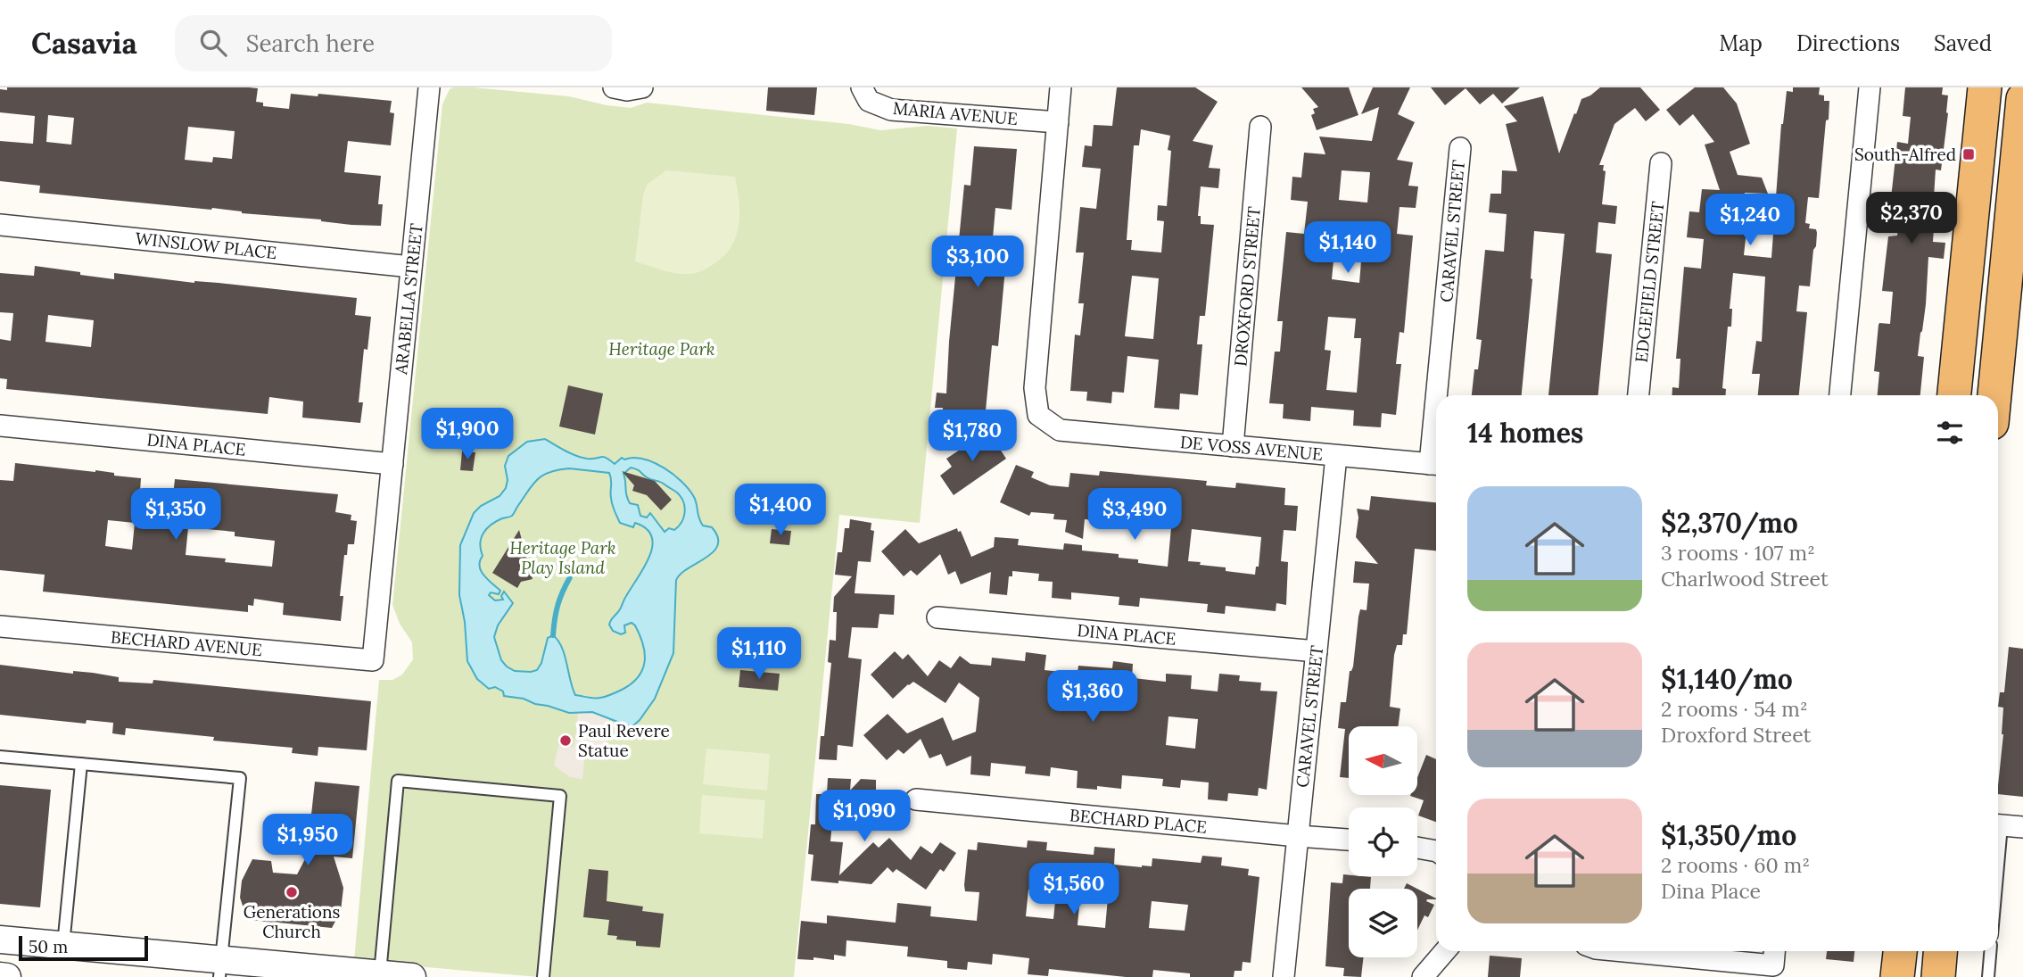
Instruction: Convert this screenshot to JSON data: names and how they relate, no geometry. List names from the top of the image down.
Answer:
{
  "streets": {
    "street": [
      "MARIA AVENUE",
      "CARAVEL STREET",
      "WINSLOW PLACE",
      "EDGEFIELD STREET",
      "DROXFORD STREET",
      "ARABELLA STREET",
      "DINA PLACE",
      "DE VOSS AVENUE",
      "BECHARD AVENUE",
      "BECHARD PLACE"
    ]
  },
  "crossings": [
    ["MARIA AVENUE", "DE VOSS AVENUE"],
    ["CARAVEL STREET", "DINA PLACE"],
    ["CARAVEL STREET", "DE VOSS AVENUE"],
    ["CARAVEL STREET", "BECHARD PLACE"],
    ["WINSLOW PLACE", "ARABELLA STREET"],
    ["DROXFORD STREET", "DE VOSS AVENUE"],
    ["ARABELLA STREET", "DINA PLACE"],
    ["ARABELLA STREET", "BECHARD AVENUE"]
  ],
  "parks": ["Heritage Park", "Heritage Park Play Island"],
  "places": {
    "transit": ["South-Alfred"],
    "other": ["Paul Revere Statue", "Generations Church"]
  },
  "scale_bar": "50 m",
  "north": "left",
  "page": {
    "header": "Casavia",
    "search": "Search here",
    "nav": ["Map", "Directions", "Saved"],
    "price": [
      "$2,370",
      "$1,240",
      "$1,140",
      "$3,100",
      "$1,900",
      "$1,780",
      "$1,400",
      "$1,350",
      "$3,490",
      "$1,110",
      "$1,360",
      "$1,090",
      "$1,950",
      "$1,560"
    ],
    "heading": "14 homes",
    "list": [
      {
        "name": "$2,370/mo",
        "note": "3 rooms · 107 m² · Charlwood Street"
      },
      {
        "name": "$1,140/mo",
        "note": "2 rooms · 54 m² · Droxford Street"
      },
      {
        "name": "$1,350/mo",
        "note": "2 rooms · 60 m² · Dina Place"
      }
    ],
    "scale": "50 m"
  }
}
